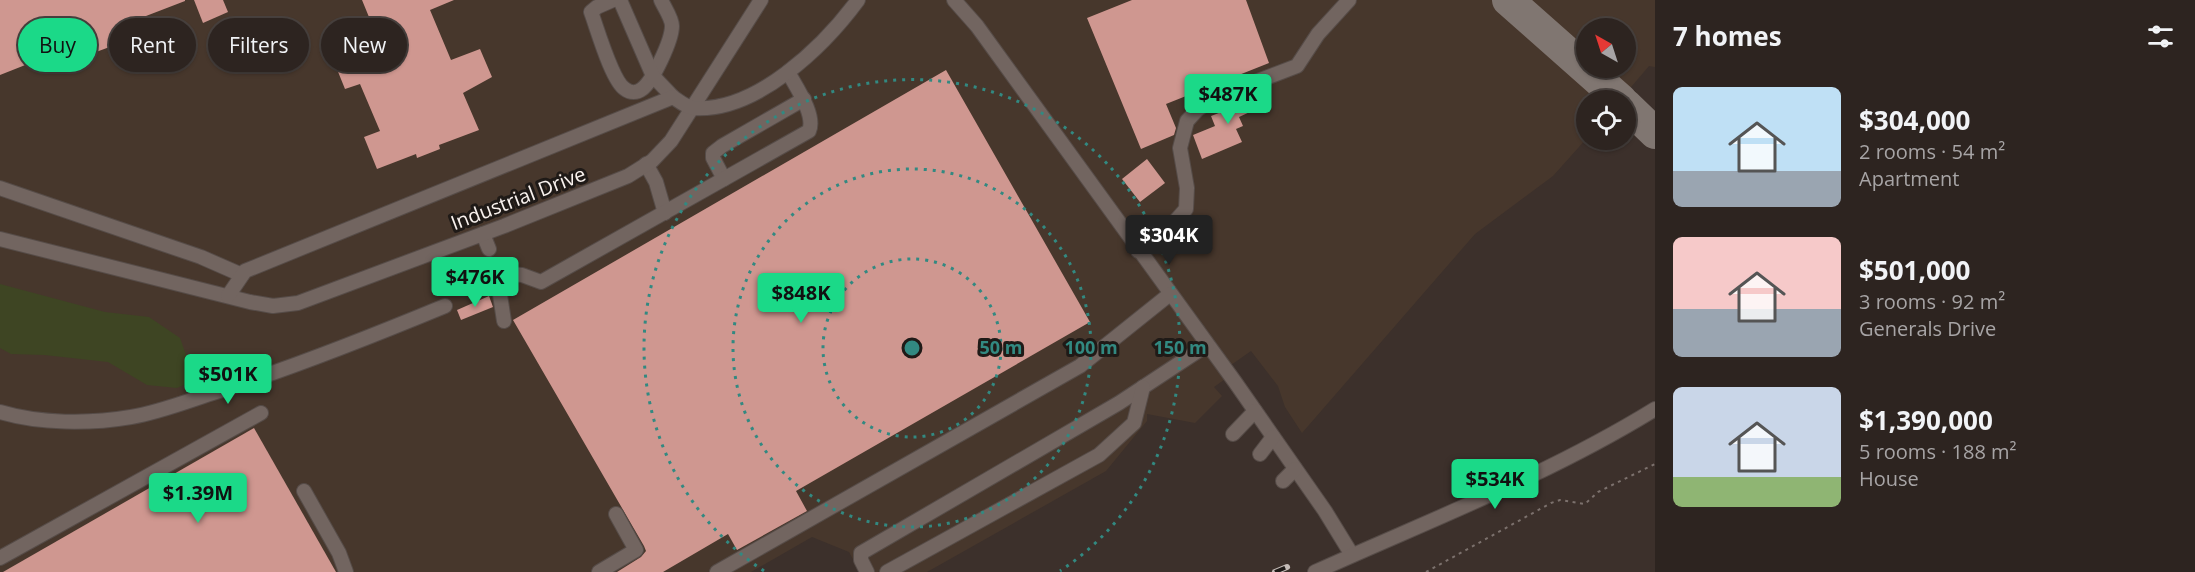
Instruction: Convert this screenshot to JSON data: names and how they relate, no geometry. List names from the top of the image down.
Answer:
{
  "streets": {
    "street": ["Industrial Drive"]
  },
  "north": "top left",
  "page": {
    "heading": "7 homes",
    "chip": [
      "Buy",
      "Rent",
      "Filters",
      "New"
    ],
    "list": [
      {
        "name": "$304,000",
        "note": "2 rooms · 54 m² · Apartment"
      },
      {
        "name": "$501,000",
        "note": "3 rooms · 92 m² · Generals Drive"
      },
      {
        "name": "$1,390,000",
        "note": "5 rooms · 188 m² · House"
      }
    ],
    "price": [
      "$487K",
      "$304K",
      "$476K",
      "$848K",
      "$501K",
      "$534K",
      "$1.39M"
    ]
  },
  "rings": ["50 m", "100 m", "150 m"]
}
